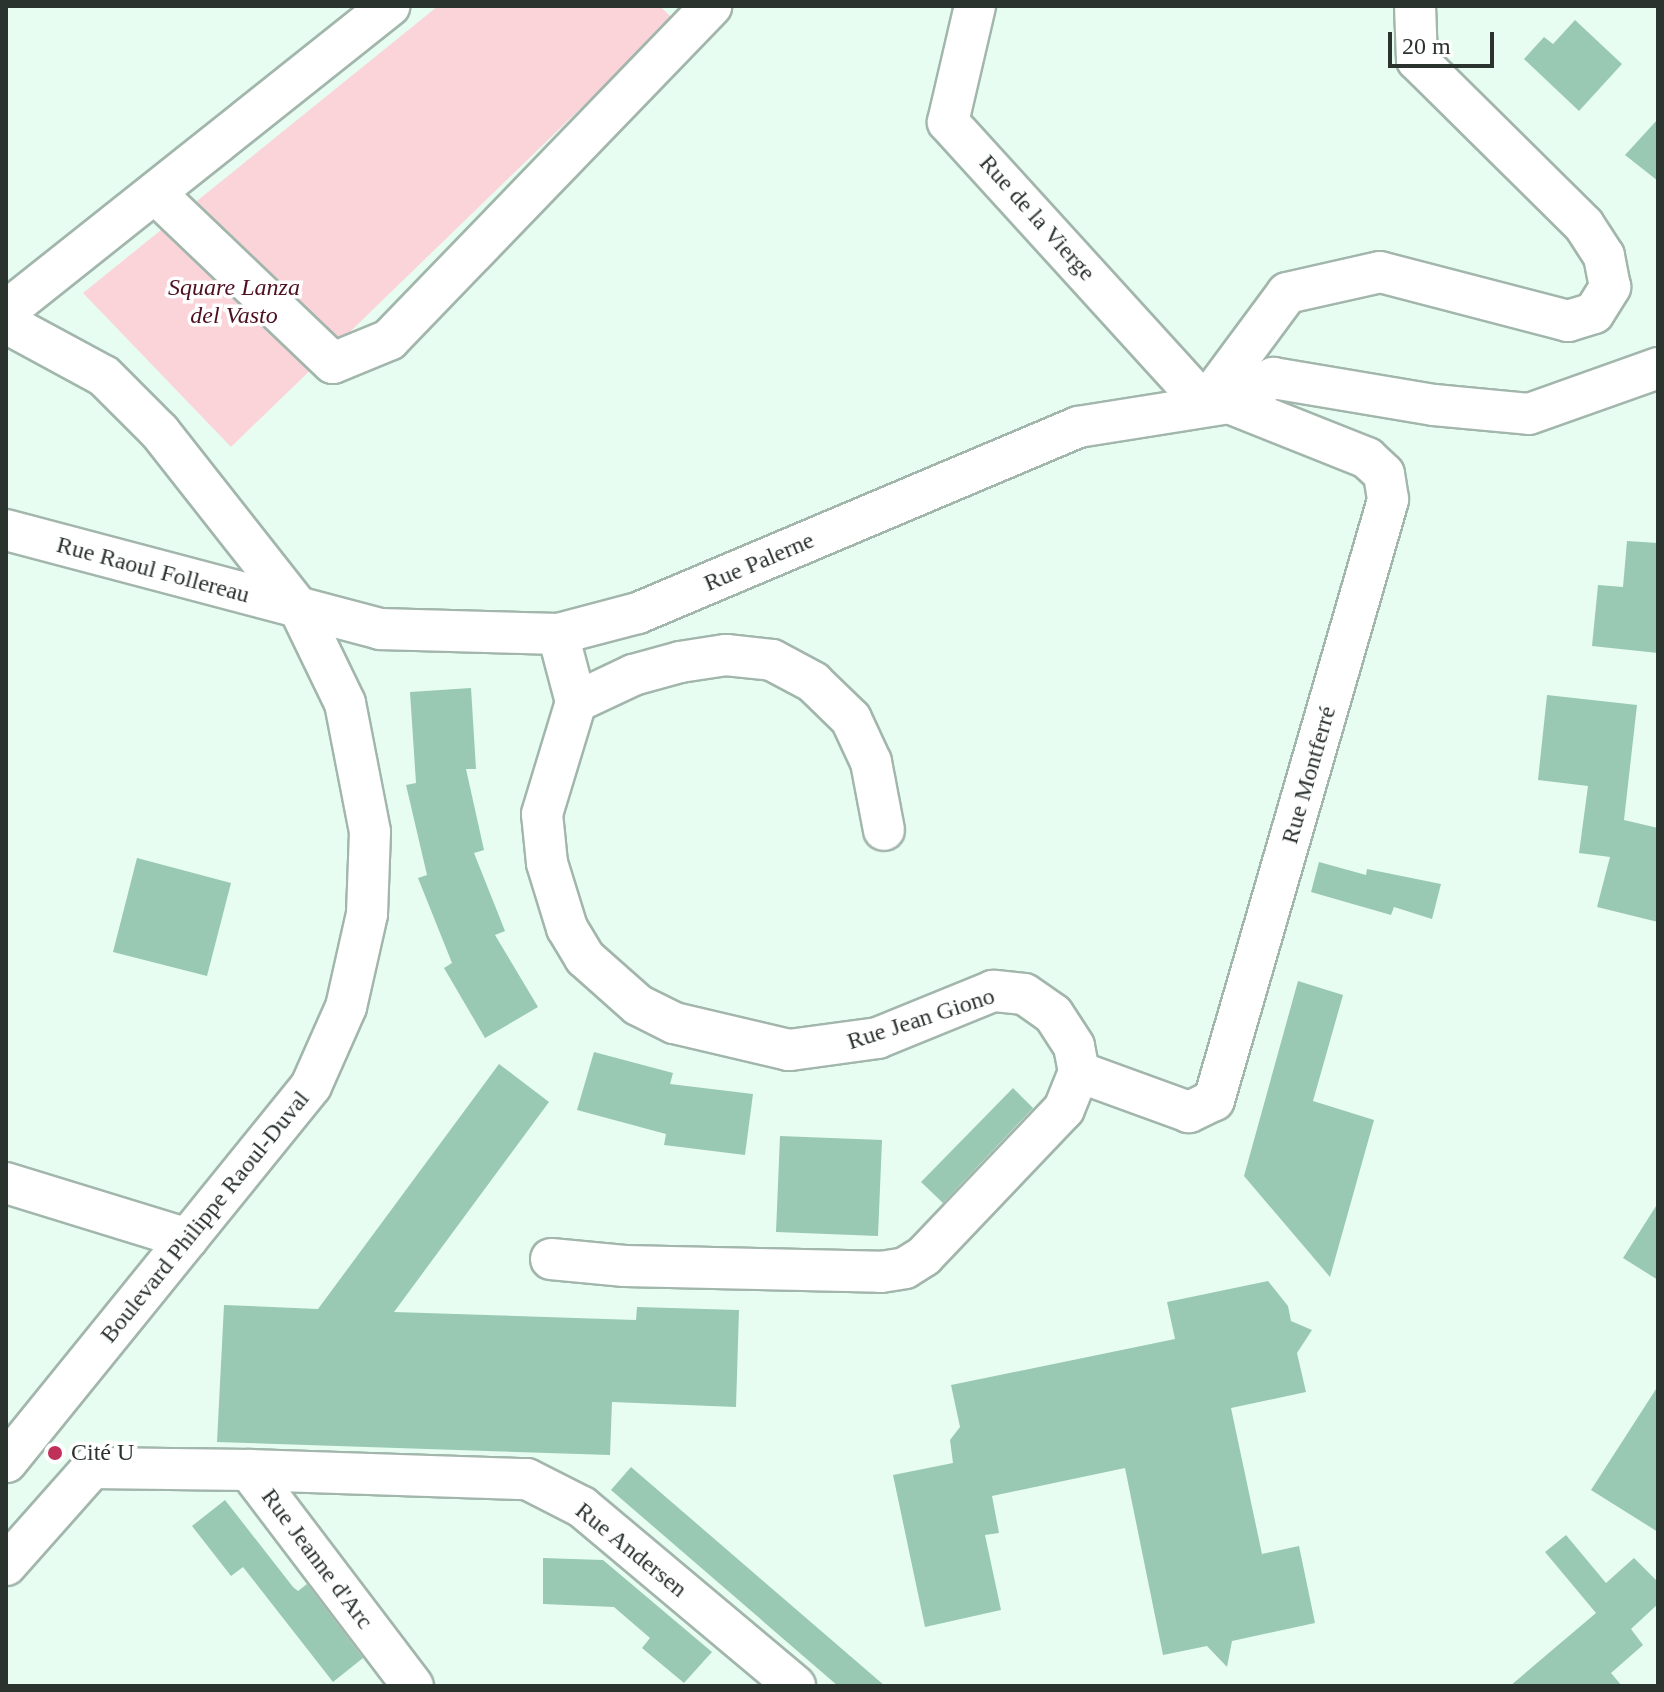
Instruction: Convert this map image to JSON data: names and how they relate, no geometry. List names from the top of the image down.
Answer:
{
  "streets": {
    "street": [
      "Rue de la Vierge",
      "Rue Palerne",
      "Rue Raoul Follereau",
      "Rue Montferré",
      "Rue Jean Giono",
      "Boulevard Philippe Raoul-Duval",
      "Rue Andersen",
      "Rue Jeanne d'Arc"
    ]
  },
  "crossings": [
    ["Rue de la Vierge", "Rue Palerne"],
    ["Rue de la Vierge", "Rue Montferré"],
    ["Rue Palerne", "Rue Raoul Follereau"],
    ["Rue Palerne", "Rue Montferré"],
    ["Rue Palerne", "Boulevard Philippe Raoul-Duval"],
    ["Rue Raoul Follereau", "Boulevard Philippe Raoul-Duval"],
    ["Rue Montferré", "Rue Jean Giono"],
    ["Rue Andersen", "Rue Jeanne d'Arc"]
  ],
  "parks": ["Square Lanza del Vasto"],
  "places": ["Cité U"],
  "scale_bar": "20 m"
}
